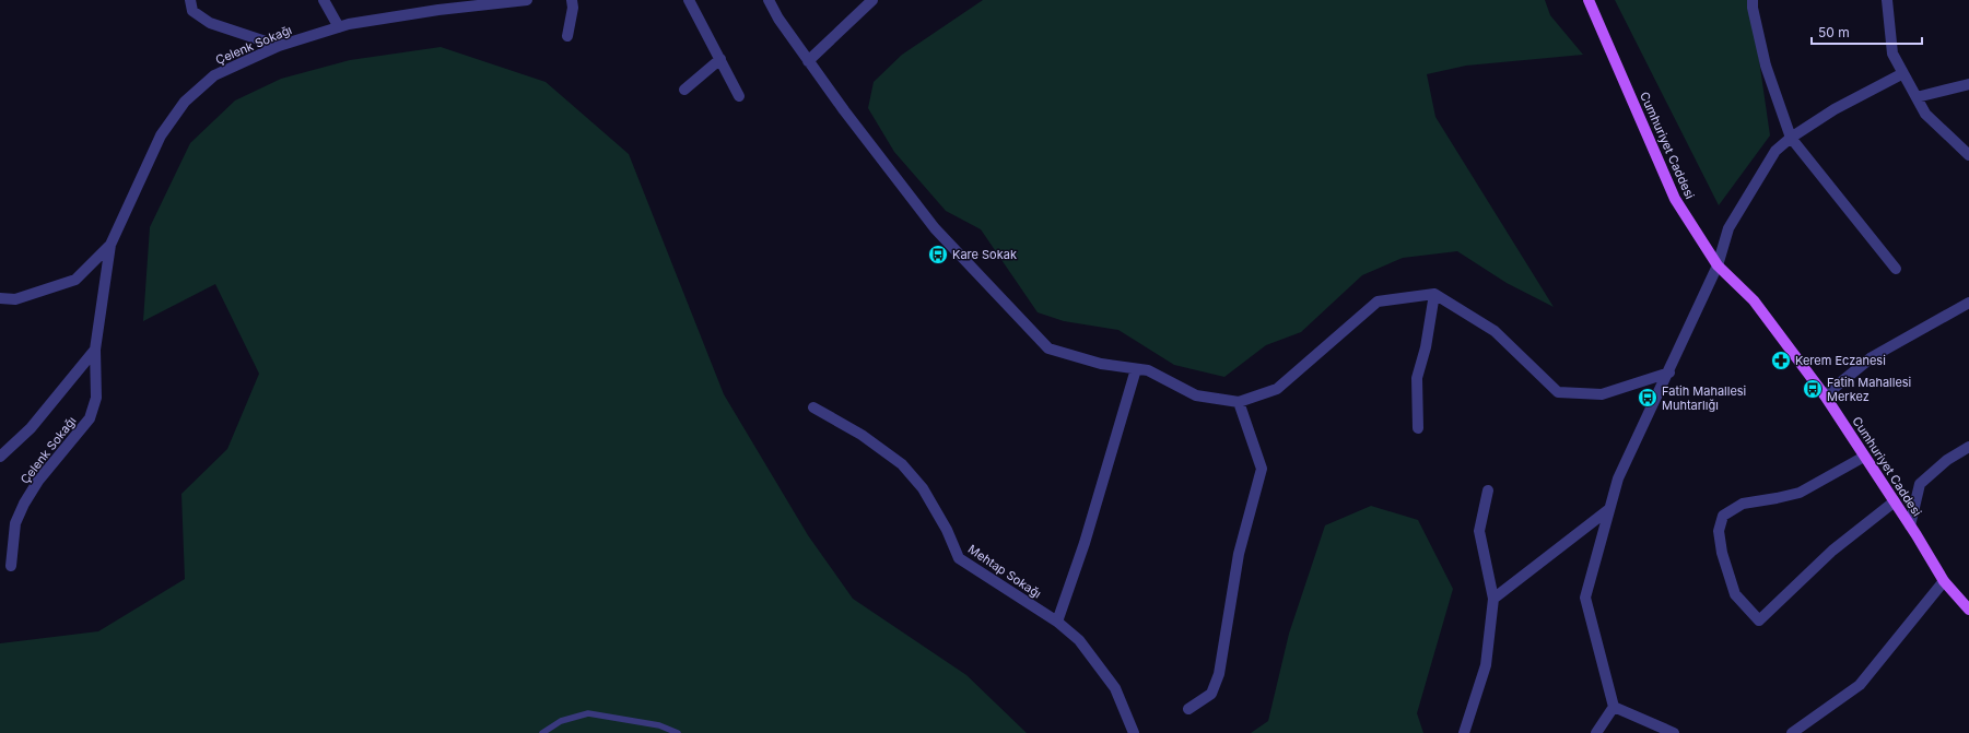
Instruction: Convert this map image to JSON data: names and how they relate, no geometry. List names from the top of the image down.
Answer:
{
  "streets": {
    "main road": ["Cumhuriyet Caddesi"],
    "street": ["Çelenk Sokağı", "Mehtap Sokağı"]
  },
  "places": {
    "bus stop": ["Kare Sokak", "Fatih Mahallesi Merkez", "Fatih Mahallesi Muhtarlığı"],
    "pharmacy": ["Kerem Eczanesi"]
  },
  "scale_bar": "50 m"
}
